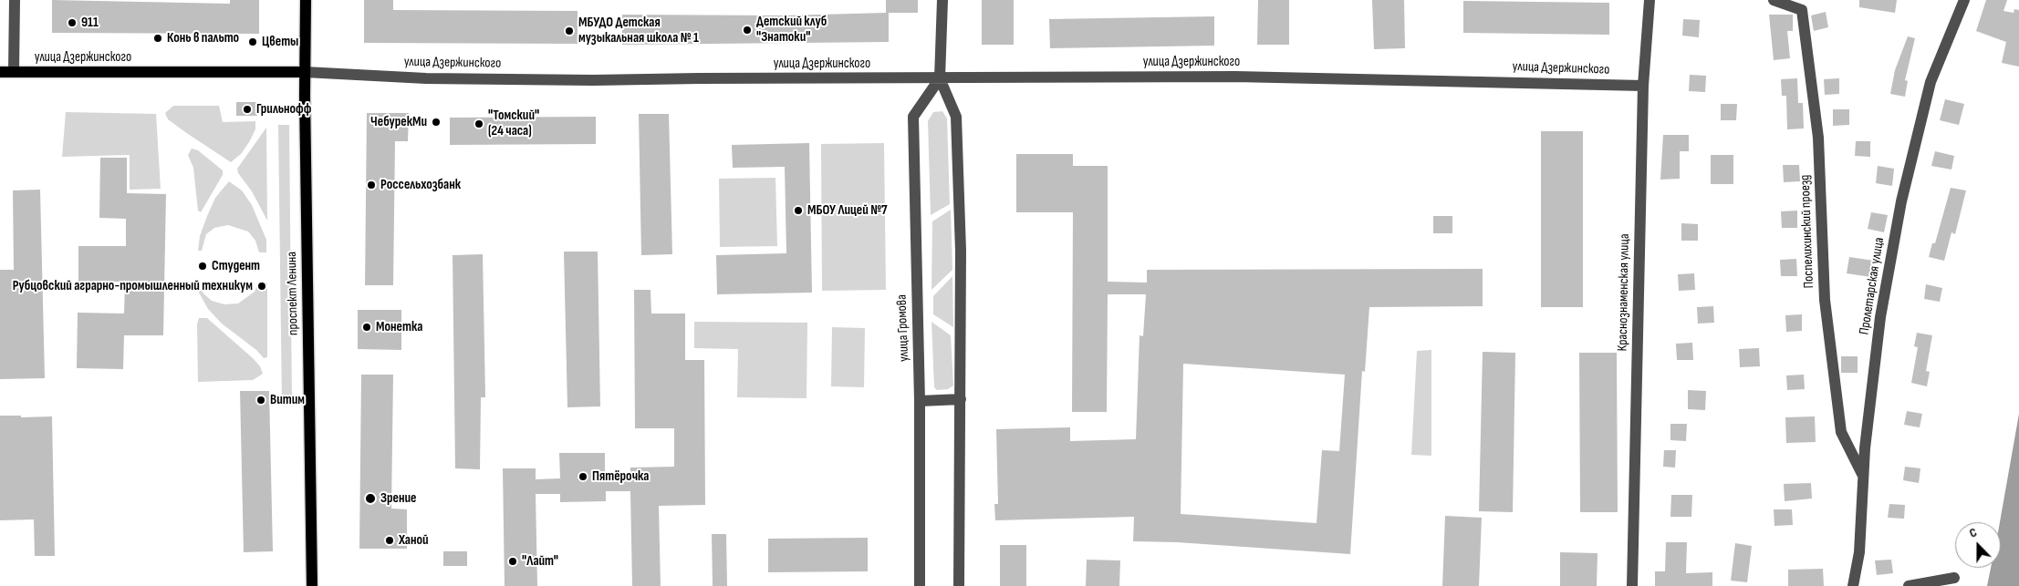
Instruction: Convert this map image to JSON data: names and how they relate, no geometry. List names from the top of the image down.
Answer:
{
  "streets": {
    "main road": ["улица Дзержинского", "проспект Ленина"],
    "street": [
      "Поспелихинский проезд",
      "Пролетарская улица",
      "Краснознаменская улица",
      "улица Громова"
    ]
  },
  "crossings": [
    ["улица Дзержинского", "Краснознаменская улица"],
    ["улица Дзержинского", "проспект Ленина"],
    ["улица Дзержинского", "улица Громова"],
    ["Поспелихинский проезд", "Пролетарская улица"]
  ],
  "places": [
    "911",
    "Детский клуб \"Знатоки\"",
    "МБУДО Детская музыкальная школа № 1",
    "Конь в пальто",
    "Цветы",
    "Грильнофф",
    "ЧебурекМи",
    "\"Томский\" (24 часа)",
    "Россельхозбанк",
    "МБОУ Лицей №7",
    "Студент",
    "Рубцовский аграрно-промышленный техникум",
    "Монетка",
    "Витим",
    "Пятёрочка",
    "Зрение",
    "Ханой",
    "\"Лайт\""
  ],
  "north": "top"
}
